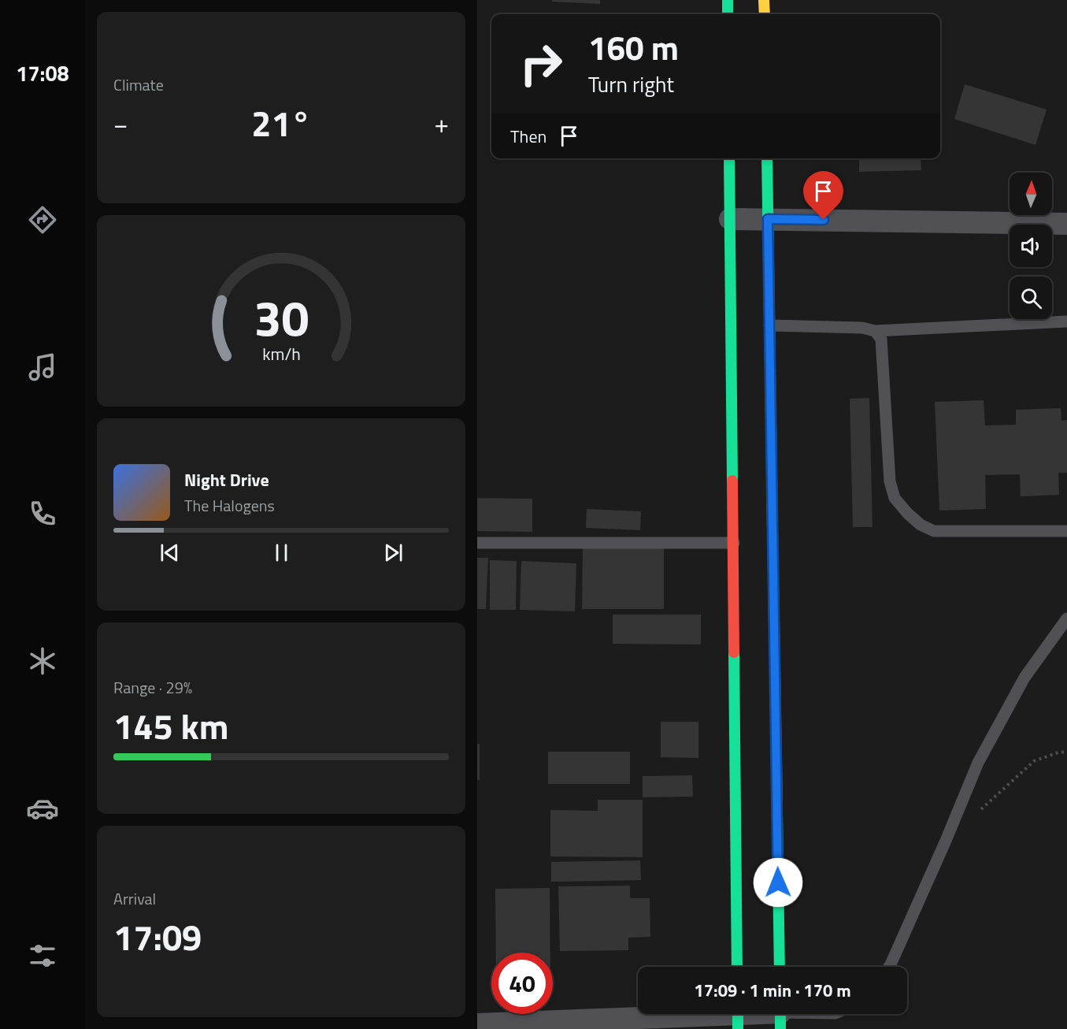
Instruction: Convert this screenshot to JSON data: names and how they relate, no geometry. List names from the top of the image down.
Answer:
{
  "north": "top",
  "page": {
    "tabs": "17:08",
    "tile": [
      "Climate",
      ["Range · 29%", "145 km"],
      ["Arrival", "17:09"]
    ],
    "turn": ["160 m", "Turn right"],
    "heat": ["−", "21°", "+"],
    "then": "Then",
    "song": ["Night Drive", "The Halogens"],
    "limit": "40",
    "trip": "17:09 · 1 min · 170 m",
    "gauge": ["30", "km/h"]
  }
}
